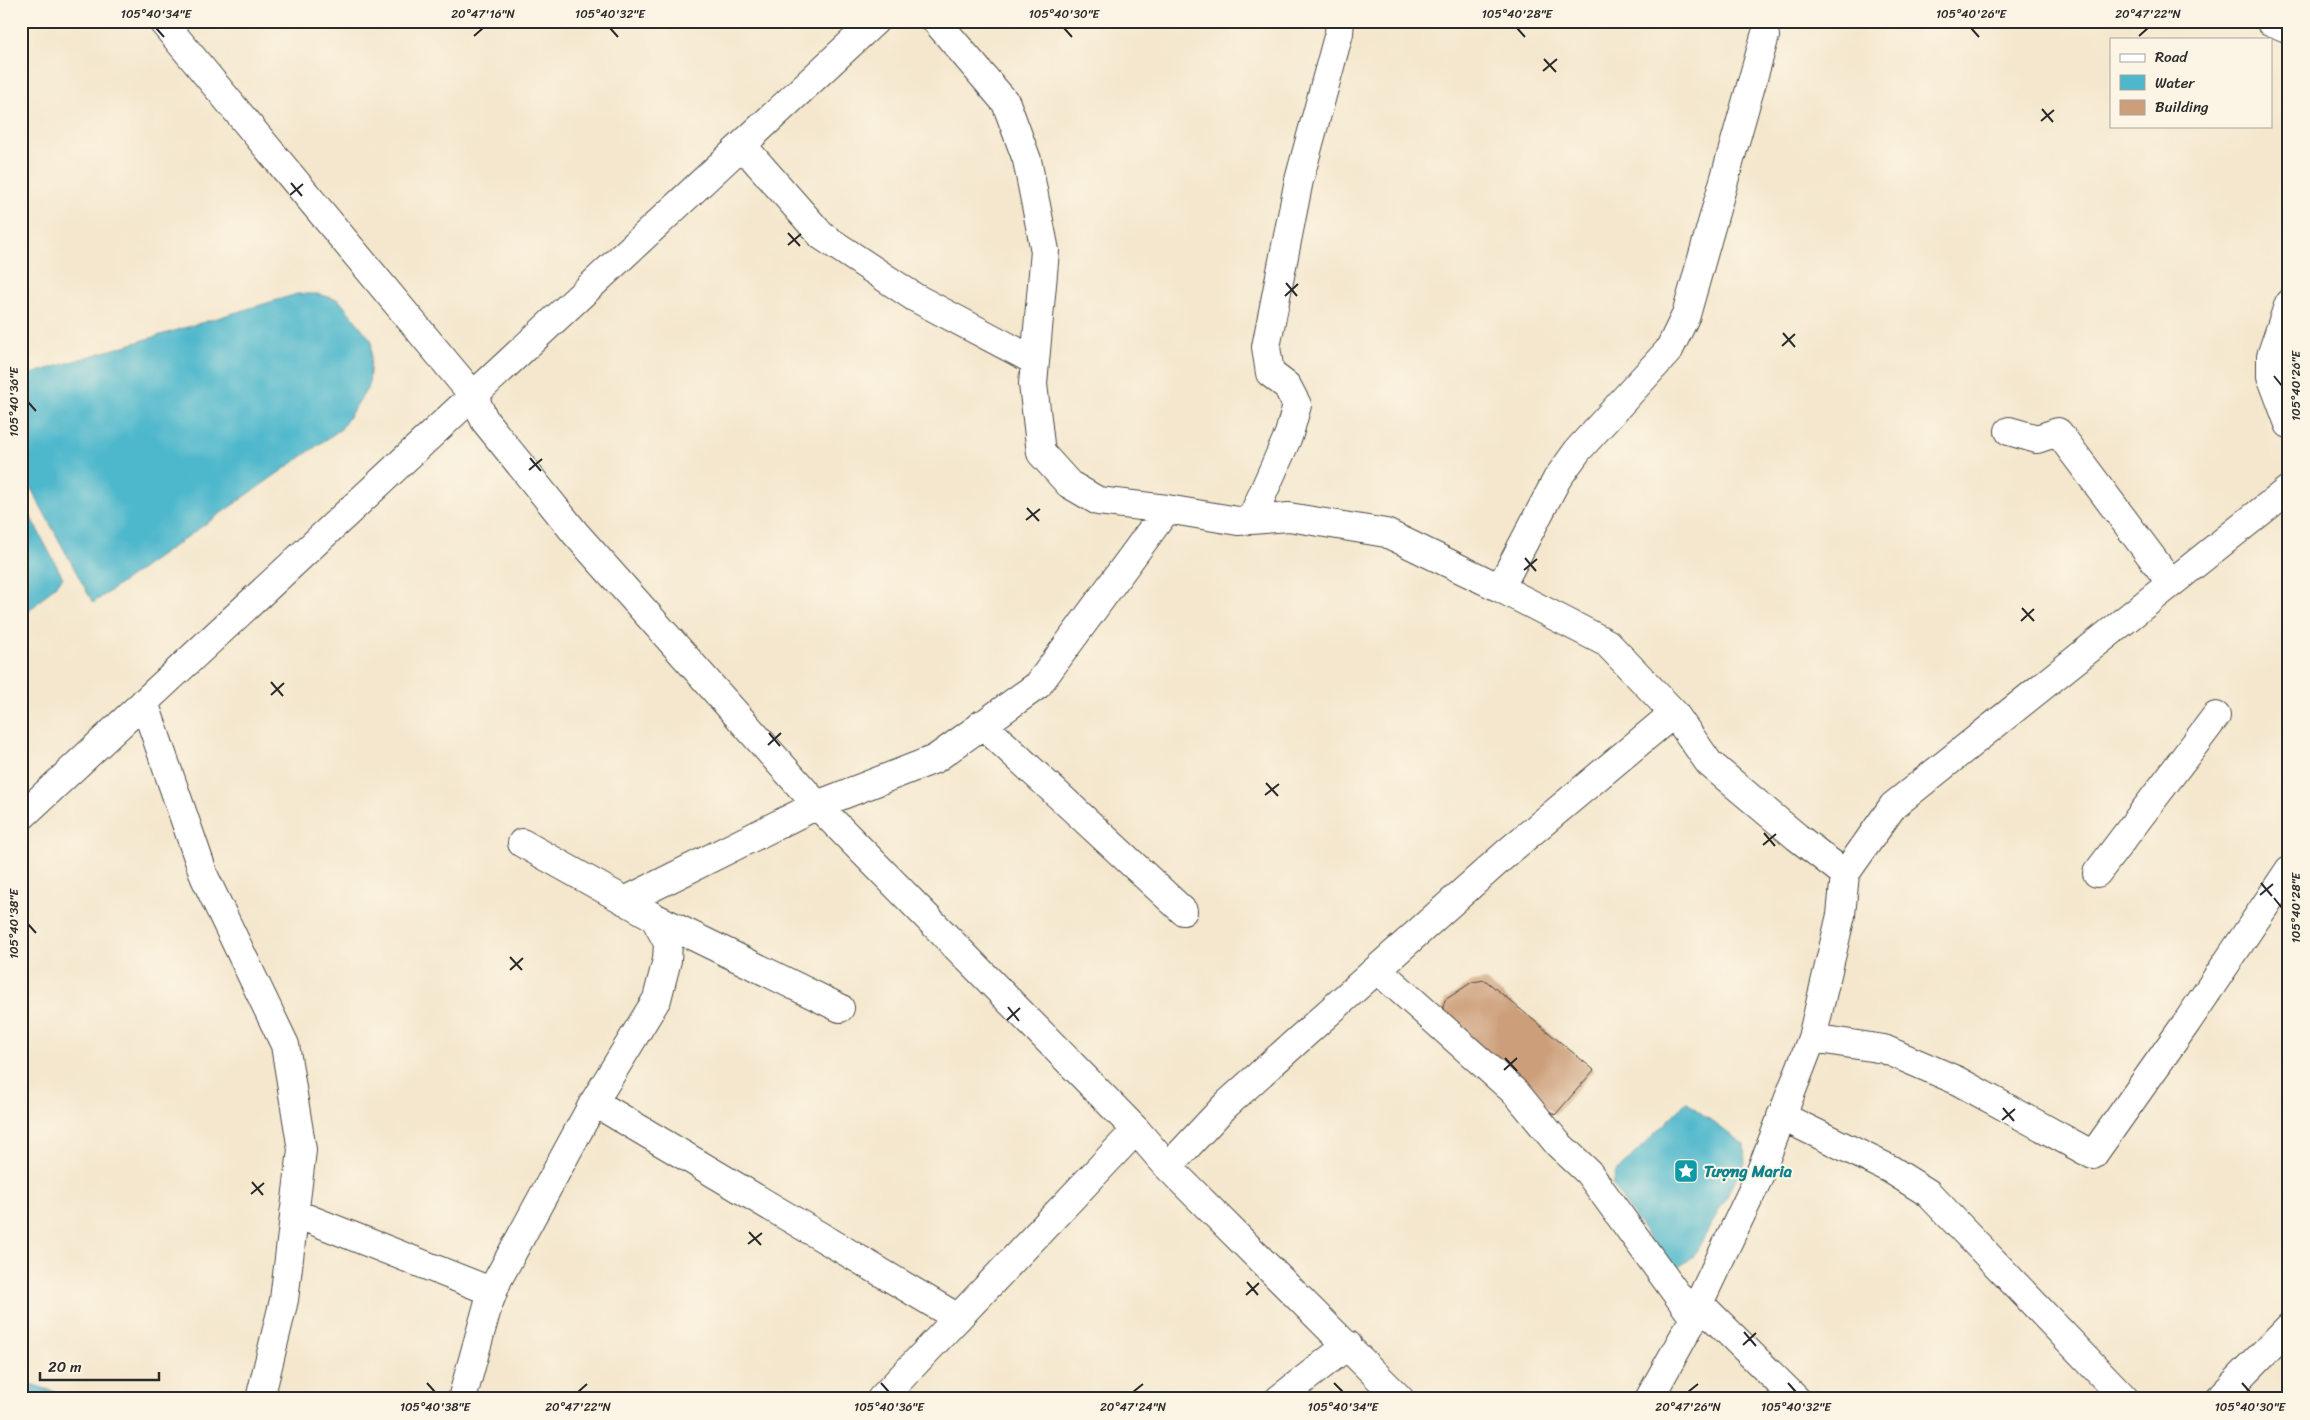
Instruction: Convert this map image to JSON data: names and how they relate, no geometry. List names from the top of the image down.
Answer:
{
  "places": {
    "place": ["Tượng Maria"]
  },
  "legend": ["Road", "Water", "Building"],
  "scale_bar": "20 m",
  "coordinates": [
    "105°40'34\"E",
    "20°47'16\"N",
    "105°40'32\"E",
    "105°40'30\"E",
    "105°40'28\"E",
    "105°40'26\"E",
    "20°47'22\"N",
    "105°40'36\"E",
    "105°40'38\"E",
    "20°47'24\"N",
    "20°47'26\"N"
  ]
}
